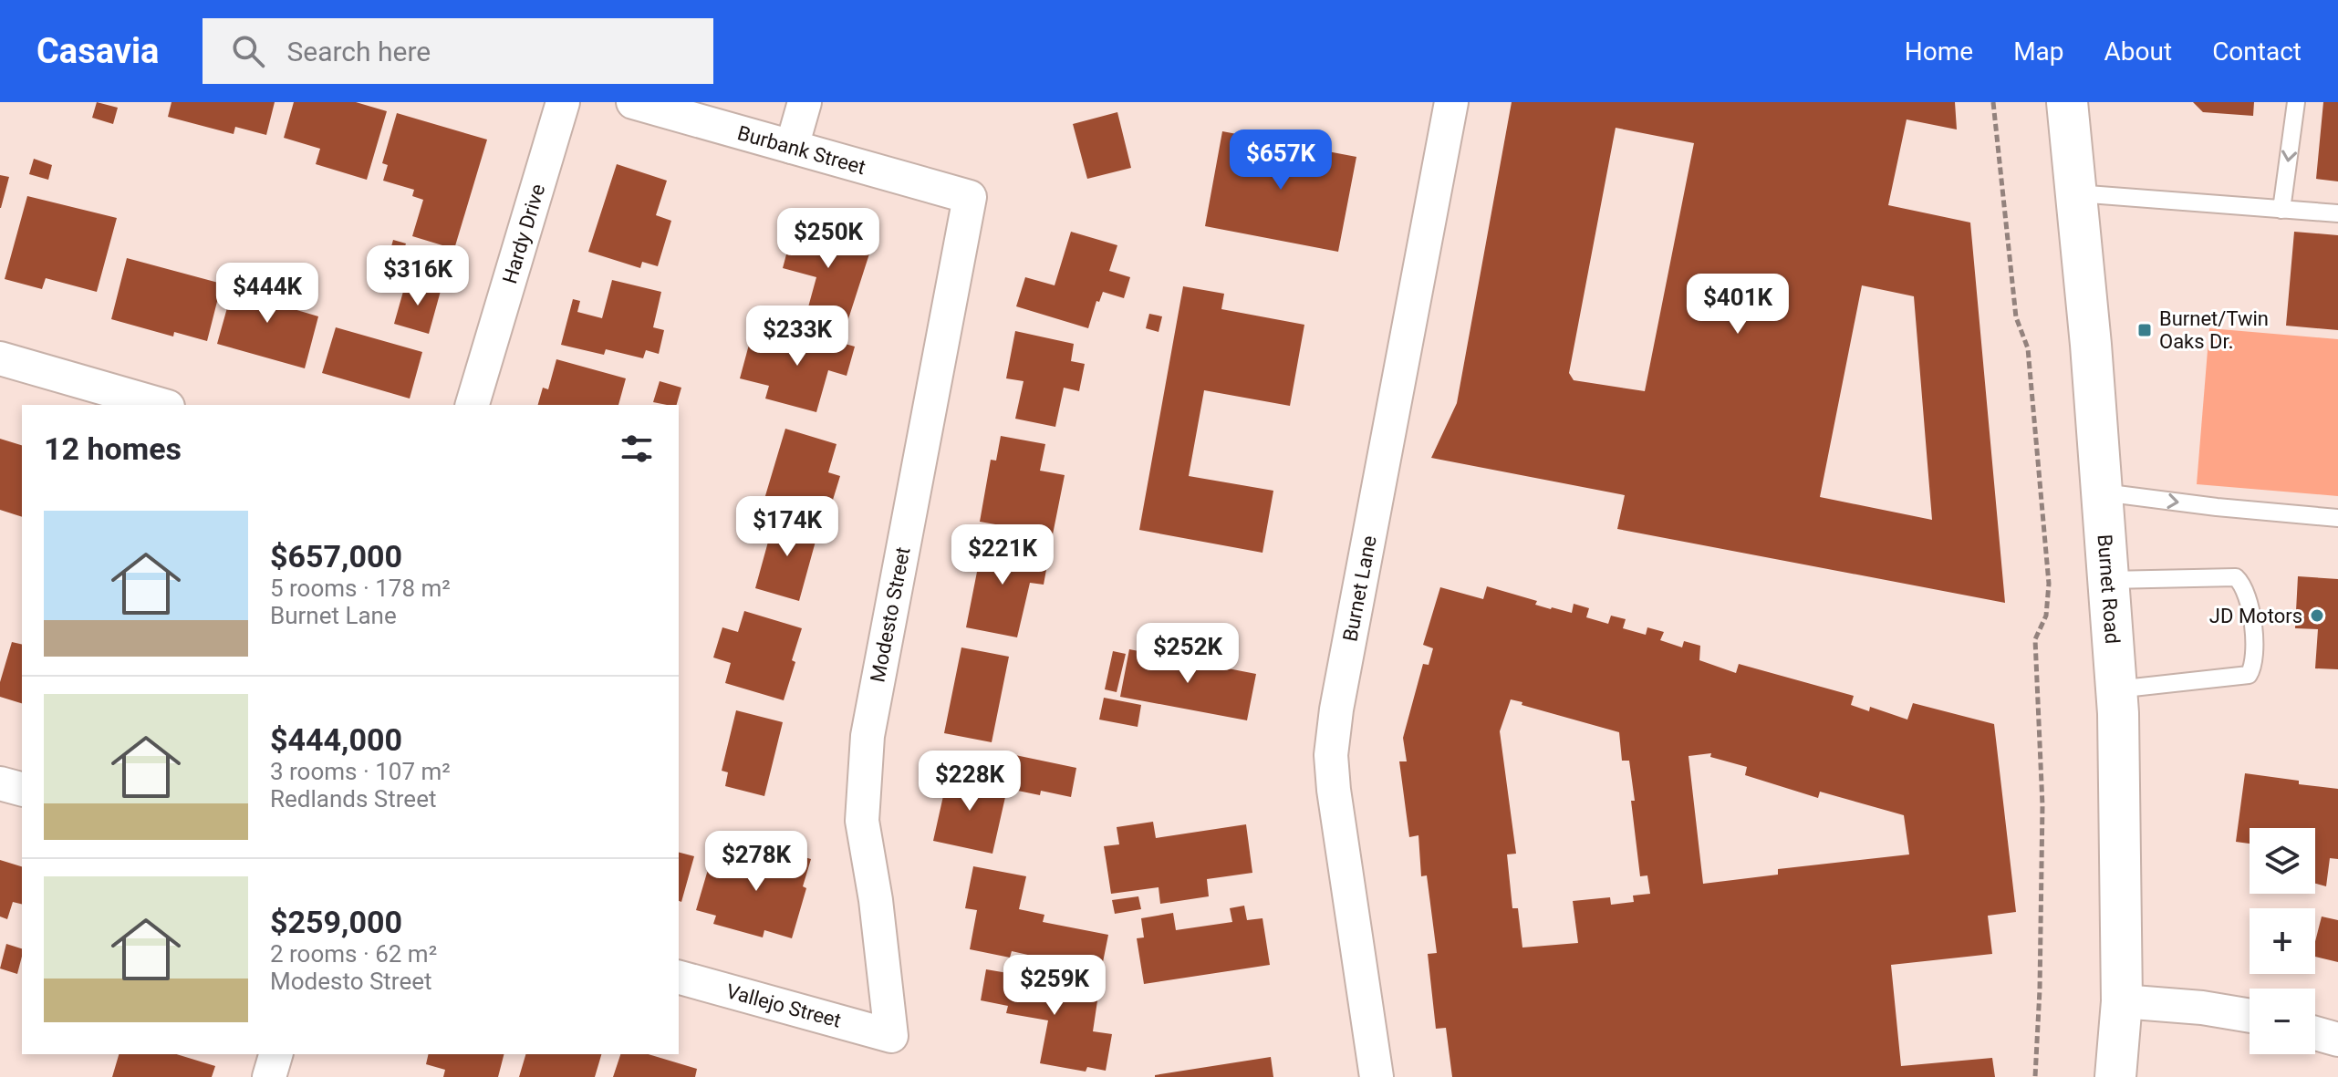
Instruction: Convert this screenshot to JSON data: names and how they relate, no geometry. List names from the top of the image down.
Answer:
{
  "streets": {
    "main road": ["Burnet Road"],
    "street": [
      "Burbank Street",
      "Hardy Drive",
      "Burnet Lane",
      "Modesto Street",
      "Vallejo Street"
    ]
  },
  "crossings": [
    ["Burbank Street", "Modesto Street"],
    ["Modesto Street", "Vallejo Street"]
  ],
  "places": {
    "transit": ["Burnet/Twin Oaks Dr."],
    "other": ["JD Motors"]
  },
  "page": {
    "header": "Casavia",
    "search": "Search here",
    "nav": [
      "Home",
      "Map",
      "About",
      "Contact"
    ],
    "price": [
      "$657K",
      "$250K",
      "$316K",
      "$444K",
      "$401K",
      "$233K",
      "$174K",
      "$221K",
      "$252K",
      "$228K",
      "$278K",
      "$259K"
    ],
    "heading": "12 homes",
    "list": [
      {
        "name": "$657,000",
        "note": "5 rooms · 178 m² · Burnet Lane"
      },
      {
        "name": "$444,000",
        "note": "3 rooms · 107 m² · Redlands Street"
      },
      {
        "name": "$259,000",
        "note": "2 rooms · 62 m² · Modesto Street"
      }
    ],
    "map_buttons": ["+", "−"]
  }
}
